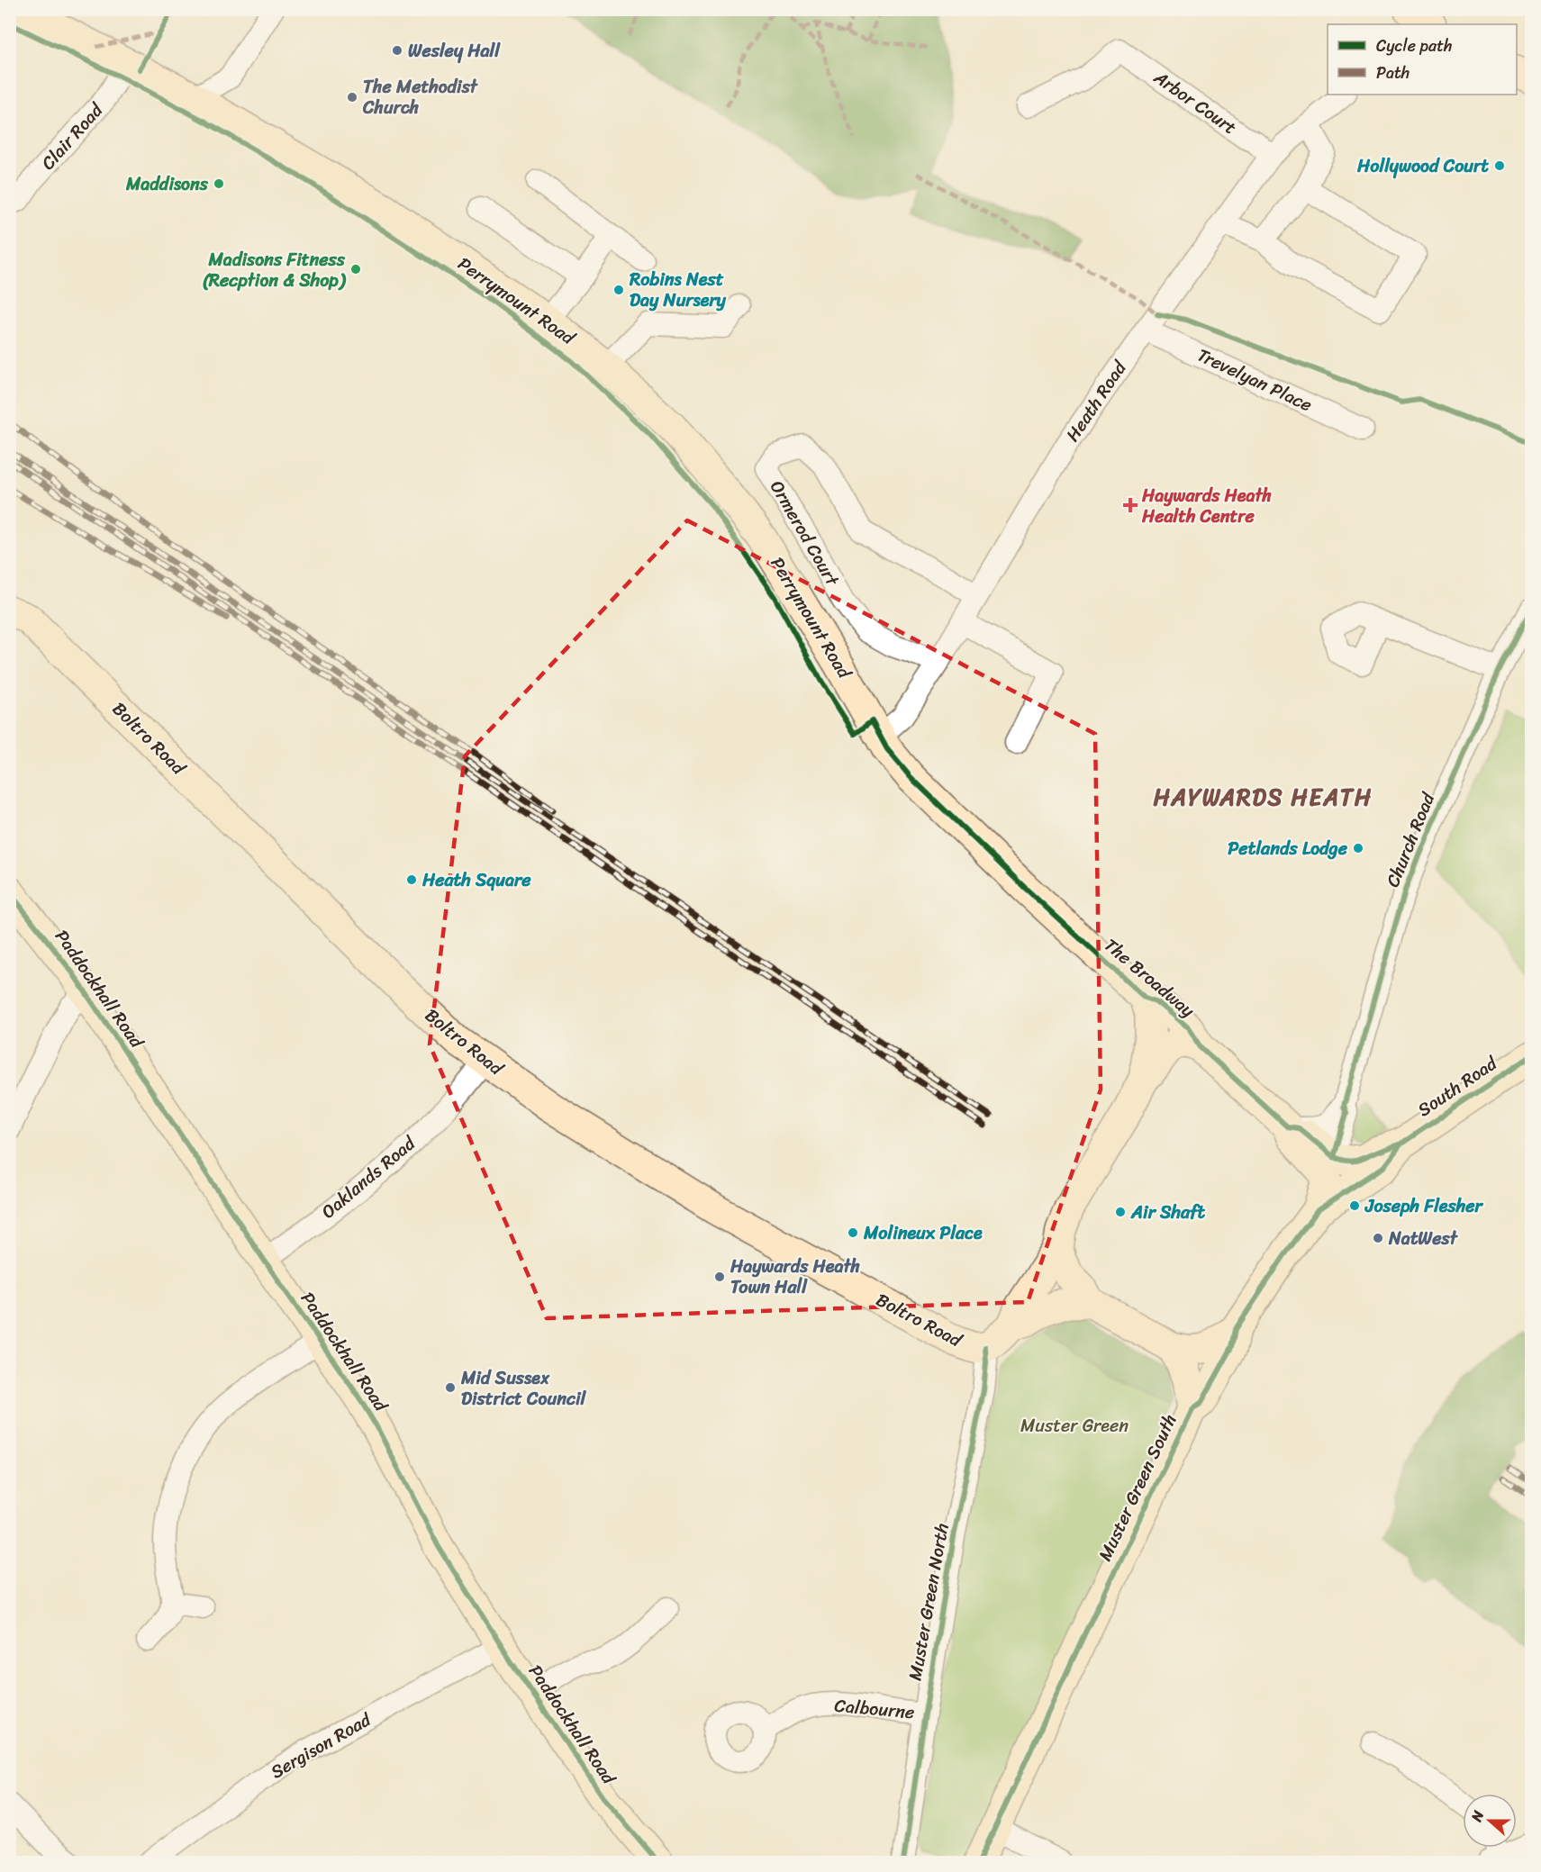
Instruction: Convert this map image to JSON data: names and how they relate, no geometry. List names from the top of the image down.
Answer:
{
  "streets": {
    "main road": [
      "Perrymount Road",
      "Boltro Road",
      "The Broadway",
      "Paddockhall Road",
      "South Road",
      "Muster Green South"
    ],
    "street": [
      "Arbor Court",
      "Clair Road",
      "Trevelyan Place",
      "Heath Road",
      "Ormerod Court",
      "Church Road",
      "Oaklands Road",
      "Muster Green North",
      "Calbourne",
      "Sergison Road"
    ]
  },
  "crossings": [
    ["Arbor Court", "Heath Road"],
    ["Clair Road", "Perrymount Road"],
    ["Perrymount Road", "Heath Road"],
    ["Perrymount Road", "The Broadway"],
    ["Trevelyan Place", "Heath Road"],
    ["Heath Road", "Ormerod Court"],
    ["Heath Road", "The Broadway"],
    ["Boltro Road", "Oaklands Road"],
    ["Boltro Road", "Muster Green North"],
    ["Church Road", "The Broadway"],
    ["Paddockhall Road", "Oaklands Road"],
    ["Paddockhall Road", "Sergison Road"],
    ["South Road", "Muster Green South"],
    ["Muster Green North", "Calbourne"]
  ],
  "districts": ["HAYWARDS HEATH"],
  "parks": ["Muster Green"],
  "places": {
    "other": [
      "Wesley Hall",
      "The Methodist Church",
      "Hollywood Court",
      "Maddisons",
      "Madisons Fitness (Recption & Shop)",
      "Robins Nest Day Nursery",
      "Petlands Lodge",
      "Heath Square",
      "Joseph Flesher",
      "Air Shaft",
      "Molineux Place",
      "NatWest",
      "Haywards Heath Town Hall",
      "Mid Sussex District Council"
    ],
    "health": ["Haywards Heath Health Centre"]
  },
  "legend": ["Cycle path", "Path"],
  "north": "left"
}
